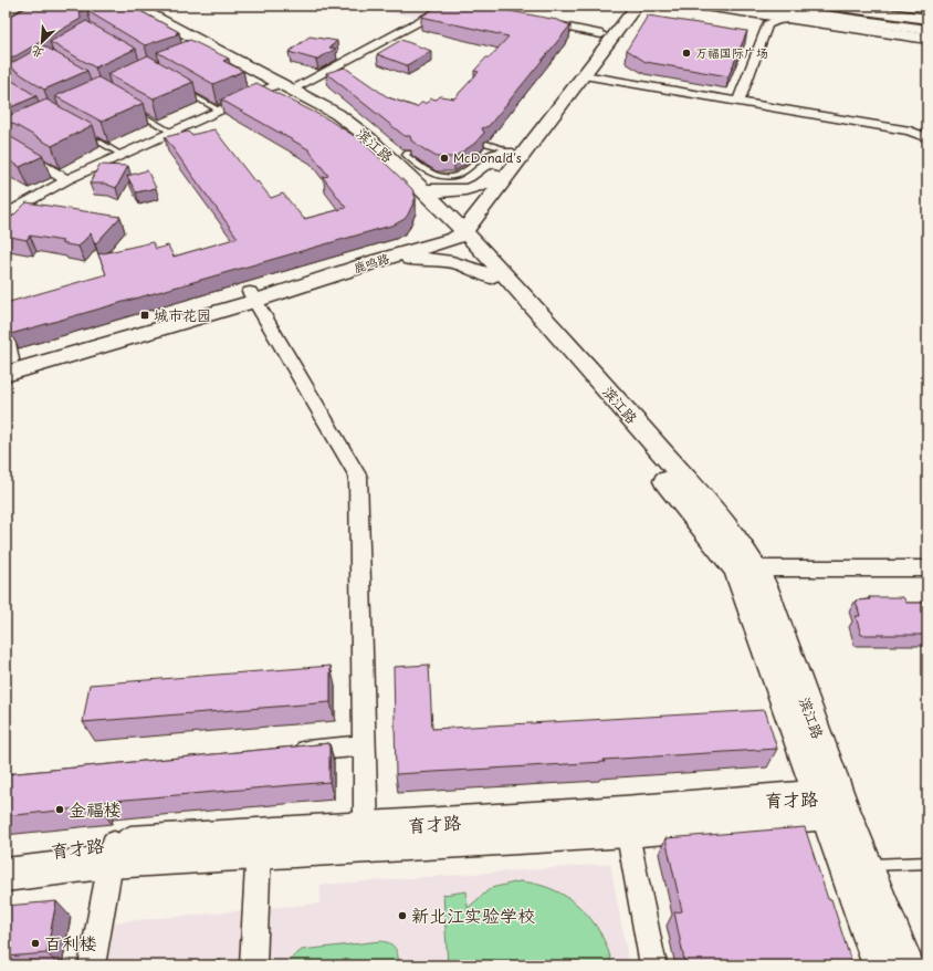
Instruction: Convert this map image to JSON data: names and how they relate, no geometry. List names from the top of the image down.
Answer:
{
  "streets": {
    "street": ["滨江路", "鹿鸣路", "育才路"]
  },
  "crossings": [
    ["滨江路", "鹿鸣路"],
    ["滨江路", "育才路"]
  ],
  "places": {
    "other": [
      "万福国际广场",
      "McDonald's",
      "金福楼",
      "新北江实验学校",
      "百利楼"
    ],
    "transit": ["城市花园"]
  },
  "north": "bottom left"
}
